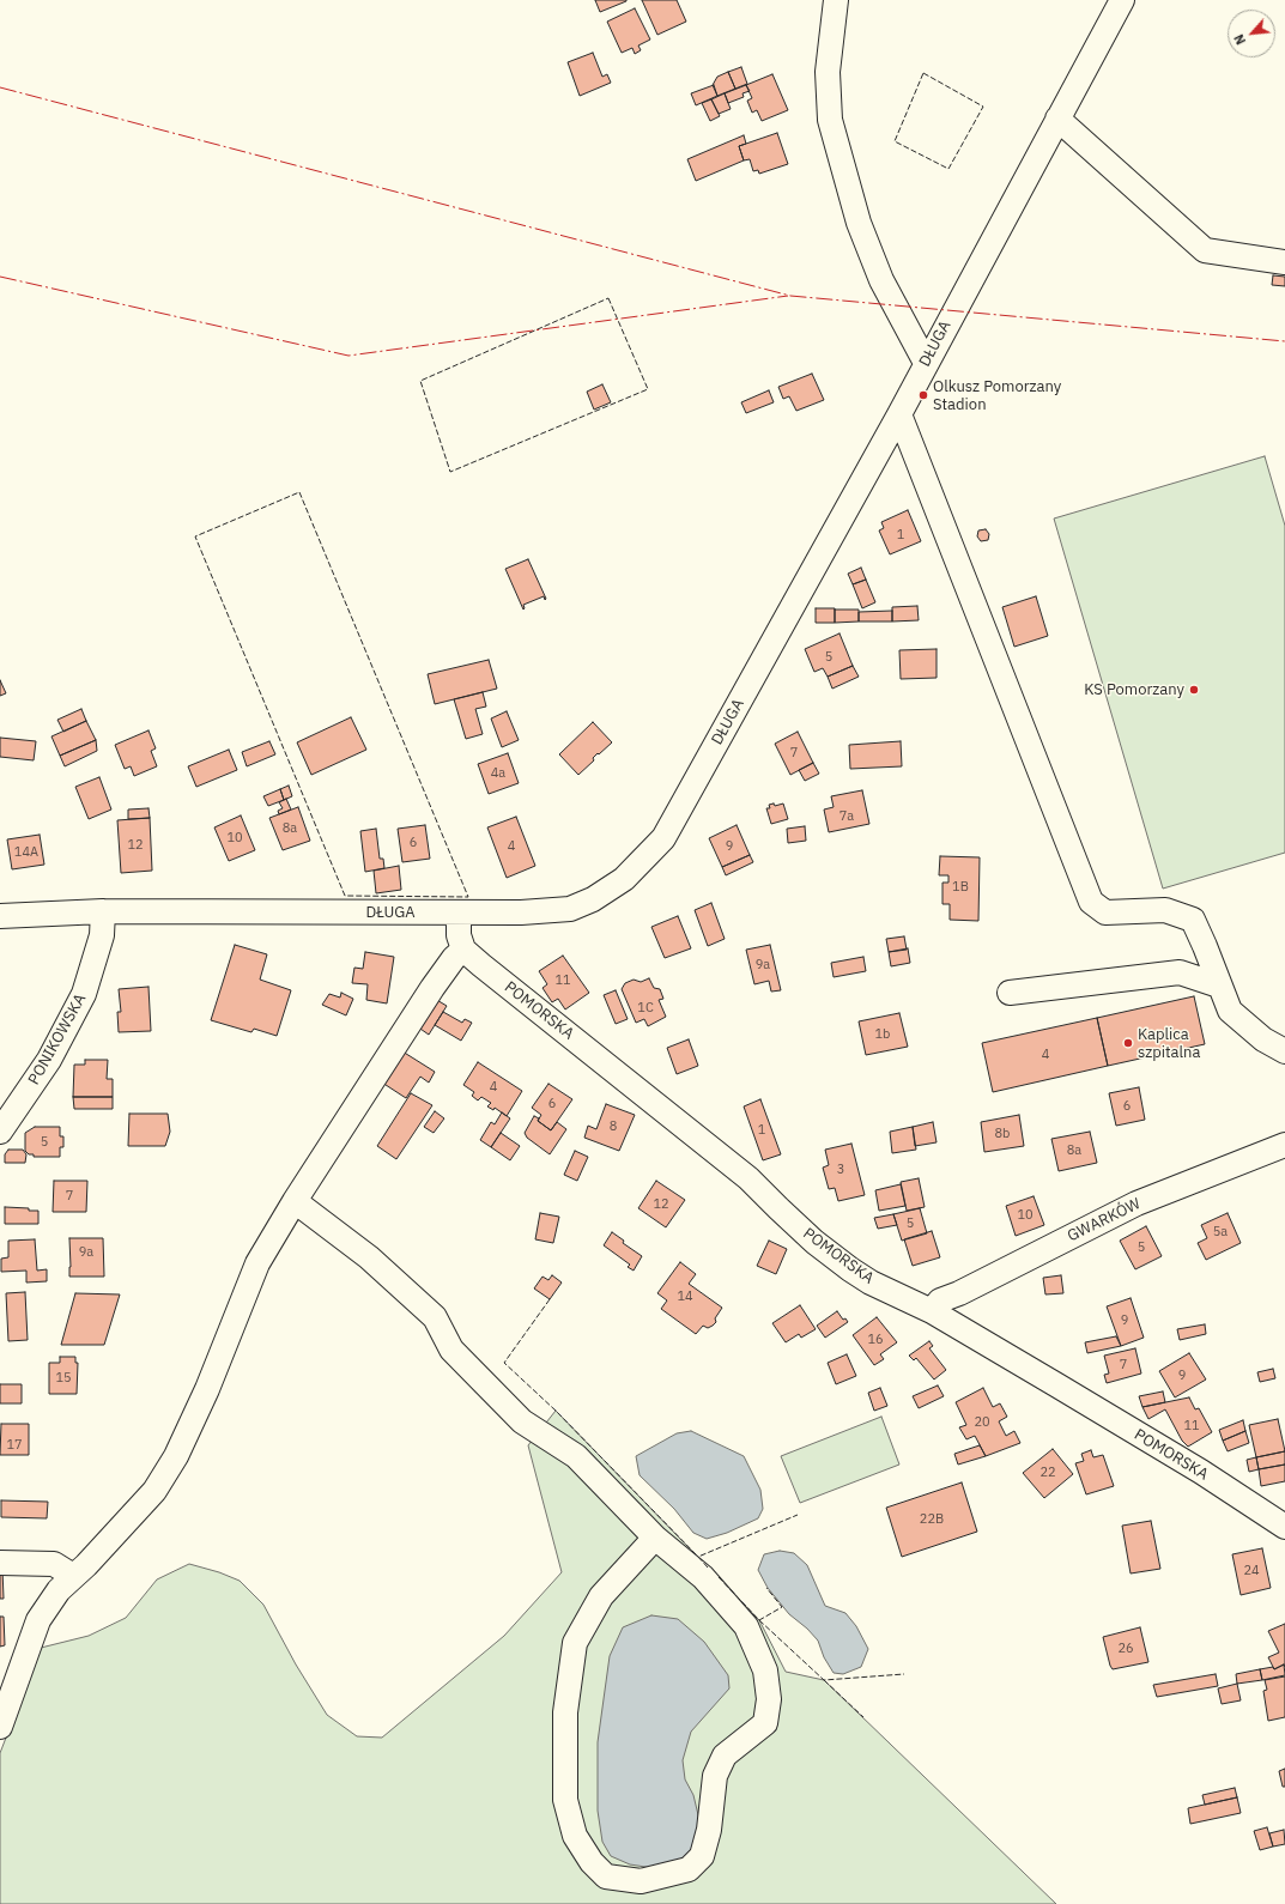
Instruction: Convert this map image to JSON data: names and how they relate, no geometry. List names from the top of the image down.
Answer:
{
  "streets": {
    "street": [
      "DŁUGA",
      "POMORSKA",
      "PONIKOWSKA",
      "GWARKÓW"
    ]
  },
  "crossings": [
    ["DŁUGA", "PONIKOWSKA"],
    ["POMORSKA", "GWARKÓW"]
  ],
  "places": ["Olkusz Pomorzany Stadion", "KS Pomorzany", "Kaplica szpitalna"],
  "house_numbers": [
    "1",
    "5",
    "7",
    "4a",
    "7a",
    "8a",
    "10",
    "6",
    "12",
    "4",
    "9",
    "14A",
    "1B",
    "9a",
    "11",
    "1C",
    "1b",
    "4",
    "4",
    "6",
    "6",
    "8",
    "1",
    "8b",
    "5",
    "8a",
    "3",
    "7",
    "12",
    "10",
    "5",
    "5a",
    "5",
    "9a",
    "14",
    "9",
    "16",
    "7",
    "9",
    "15",
    "20",
    "11",
    "17",
    "22",
    "22B",
    "24",
    "26"
  ],
  "north": "bottom left"
}
